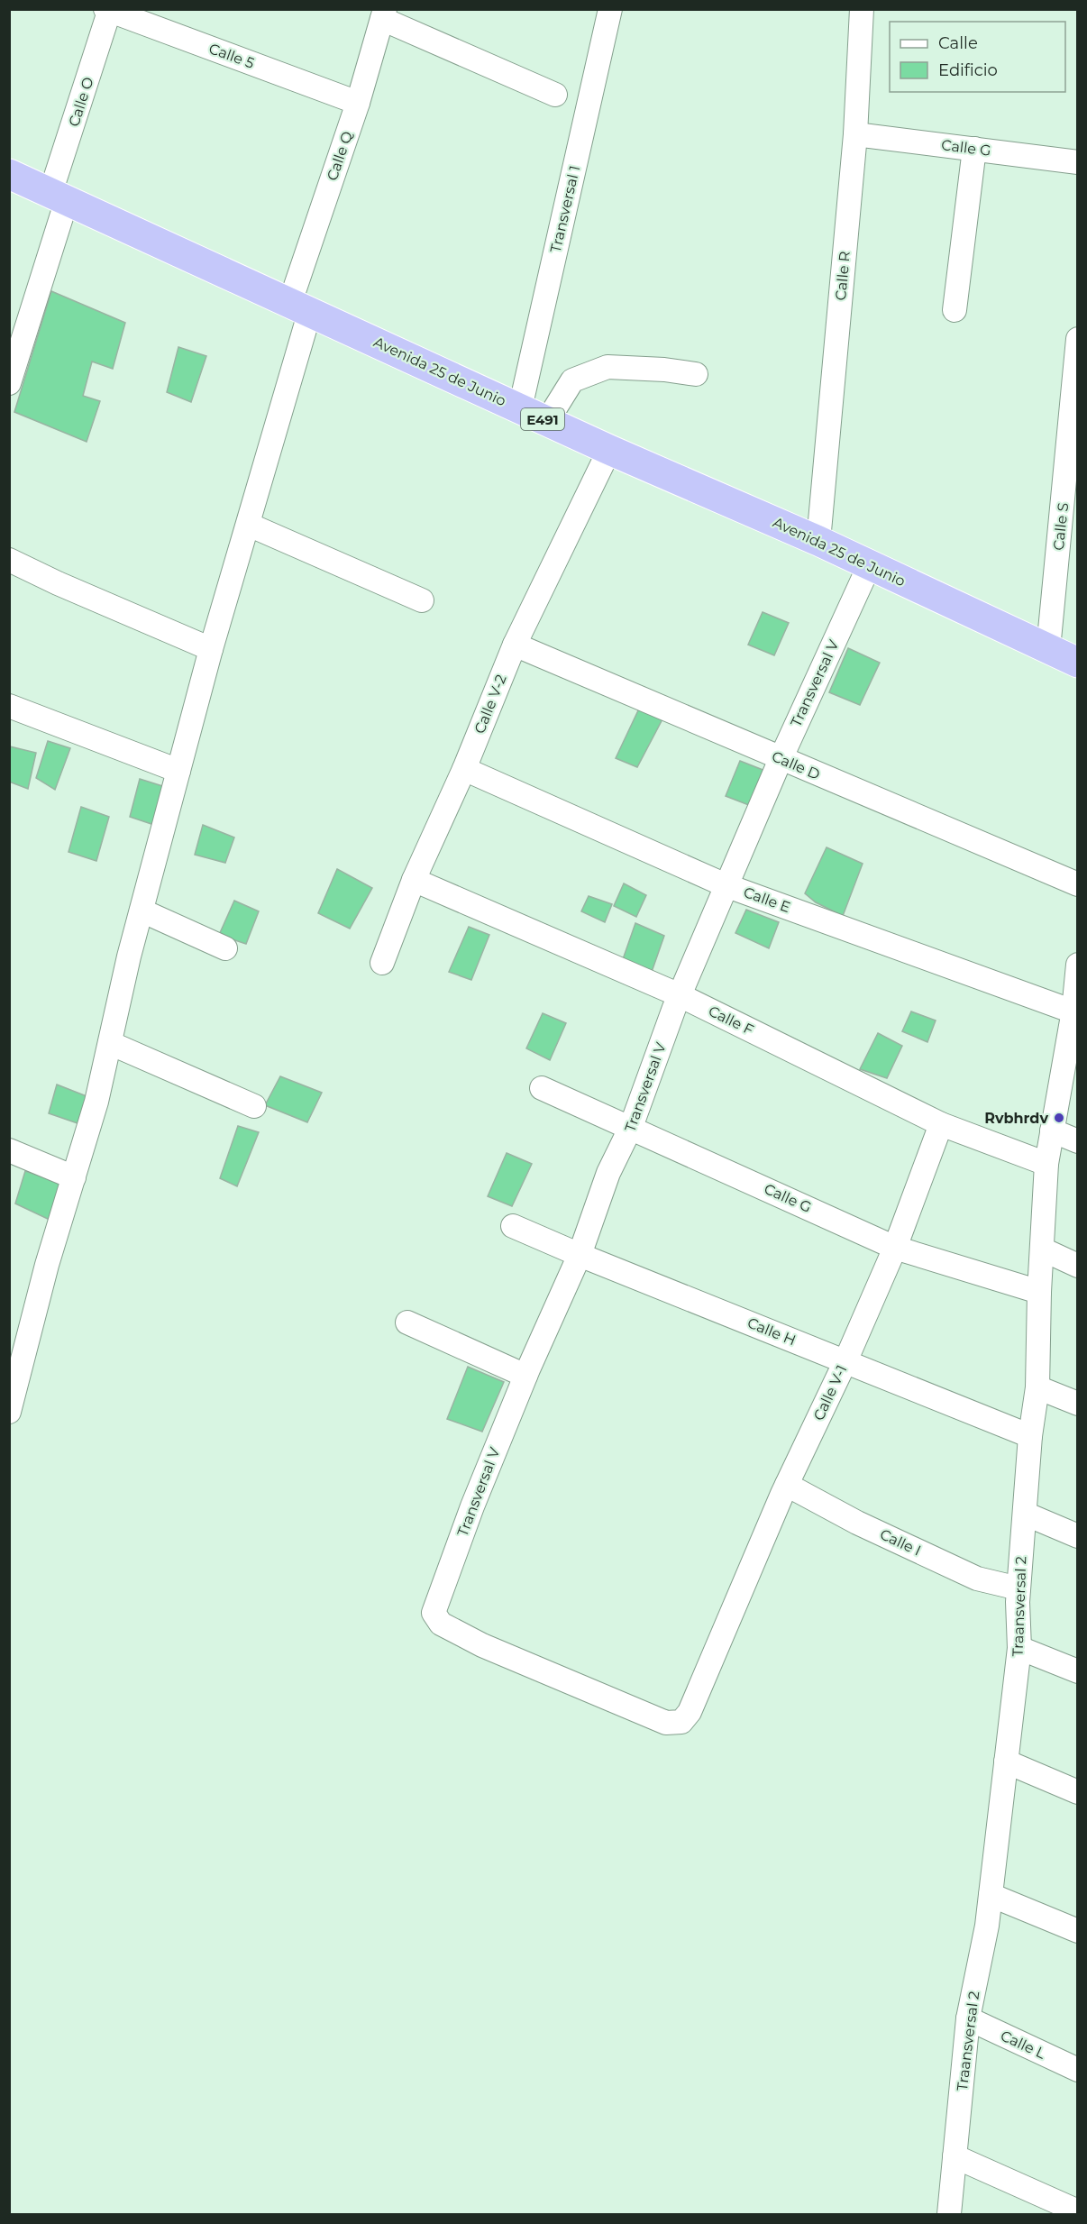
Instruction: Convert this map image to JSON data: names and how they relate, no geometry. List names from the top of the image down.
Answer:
{
  "streets": {
    "highway": ["Avenida 25 de Junio", "E491"],
    "street": [
      "Calle 5",
      "Calle O",
      "Calle G",
      "Calle Q",
      "Transversal 1",
      "Calle R",
      "Calle S",
      "Transversal V",
      "Calle V-2",
      "Calle D",
      "Calle E",
      "Calle F",
      "Calle H",
      "Calle V-1",
      "Calle I",
      "Traansversal 2",
      "Calle L"
    ]
  },
  "crossings": [
    ["Calle 5", "Calle O"],
    ["Calle 5", "Calle Q"],
    ["Calle O", "Avenida 25 de Junio"],
    ["Calle G", "Calle R"],
    ["Calle G", "Transversal V"],
    ["Calle G", "Calle V-1"],
    ["Calle G", "Traansversal 2"],
    ["Calle Q", "Avenida 25 de Junio"],
    ["Transversal 1", "Avenida 25 de Junio"],
    ["Calle R", "Avenida 25 de Junio"],
    ["Avenida 25 de Junio", "Calle S"],
    ["Avenida 25 de Junio", "Transversal V"],
    ["Avenida 25 de Junio", "Calle V-2"],
    ["Transversal V", "Calle D"],
    ["Transversal V", "Calle E"],
    ["Transversal V", "Calle F"],
    ["Transversal V", "Calle H"],
    ["Transversal V", "Calle V-1"],
    ["Calle V-2", "Calle D"],
    ["Calle V-2", "Calle E"],
    ["Calle V-2", "Calle F"],
    ["Calle E", "Traansversal 2"],
    ["Calle F", "Calle V-1"],
    ["Calle F", "Traansversal 2"],
    ["Calle H", "Calle V-1"],
    ["Calle H", "Traansversal 2"],
    ["Calle V-1", "Calle I"],
    ["Calle I", "Traansversal 2"],
    ["Traansversal 2", "Calle L"]
  ],
  "places": ["Rvbhrdv"],
  "legend": ["Calle", "Edificio"]
}
